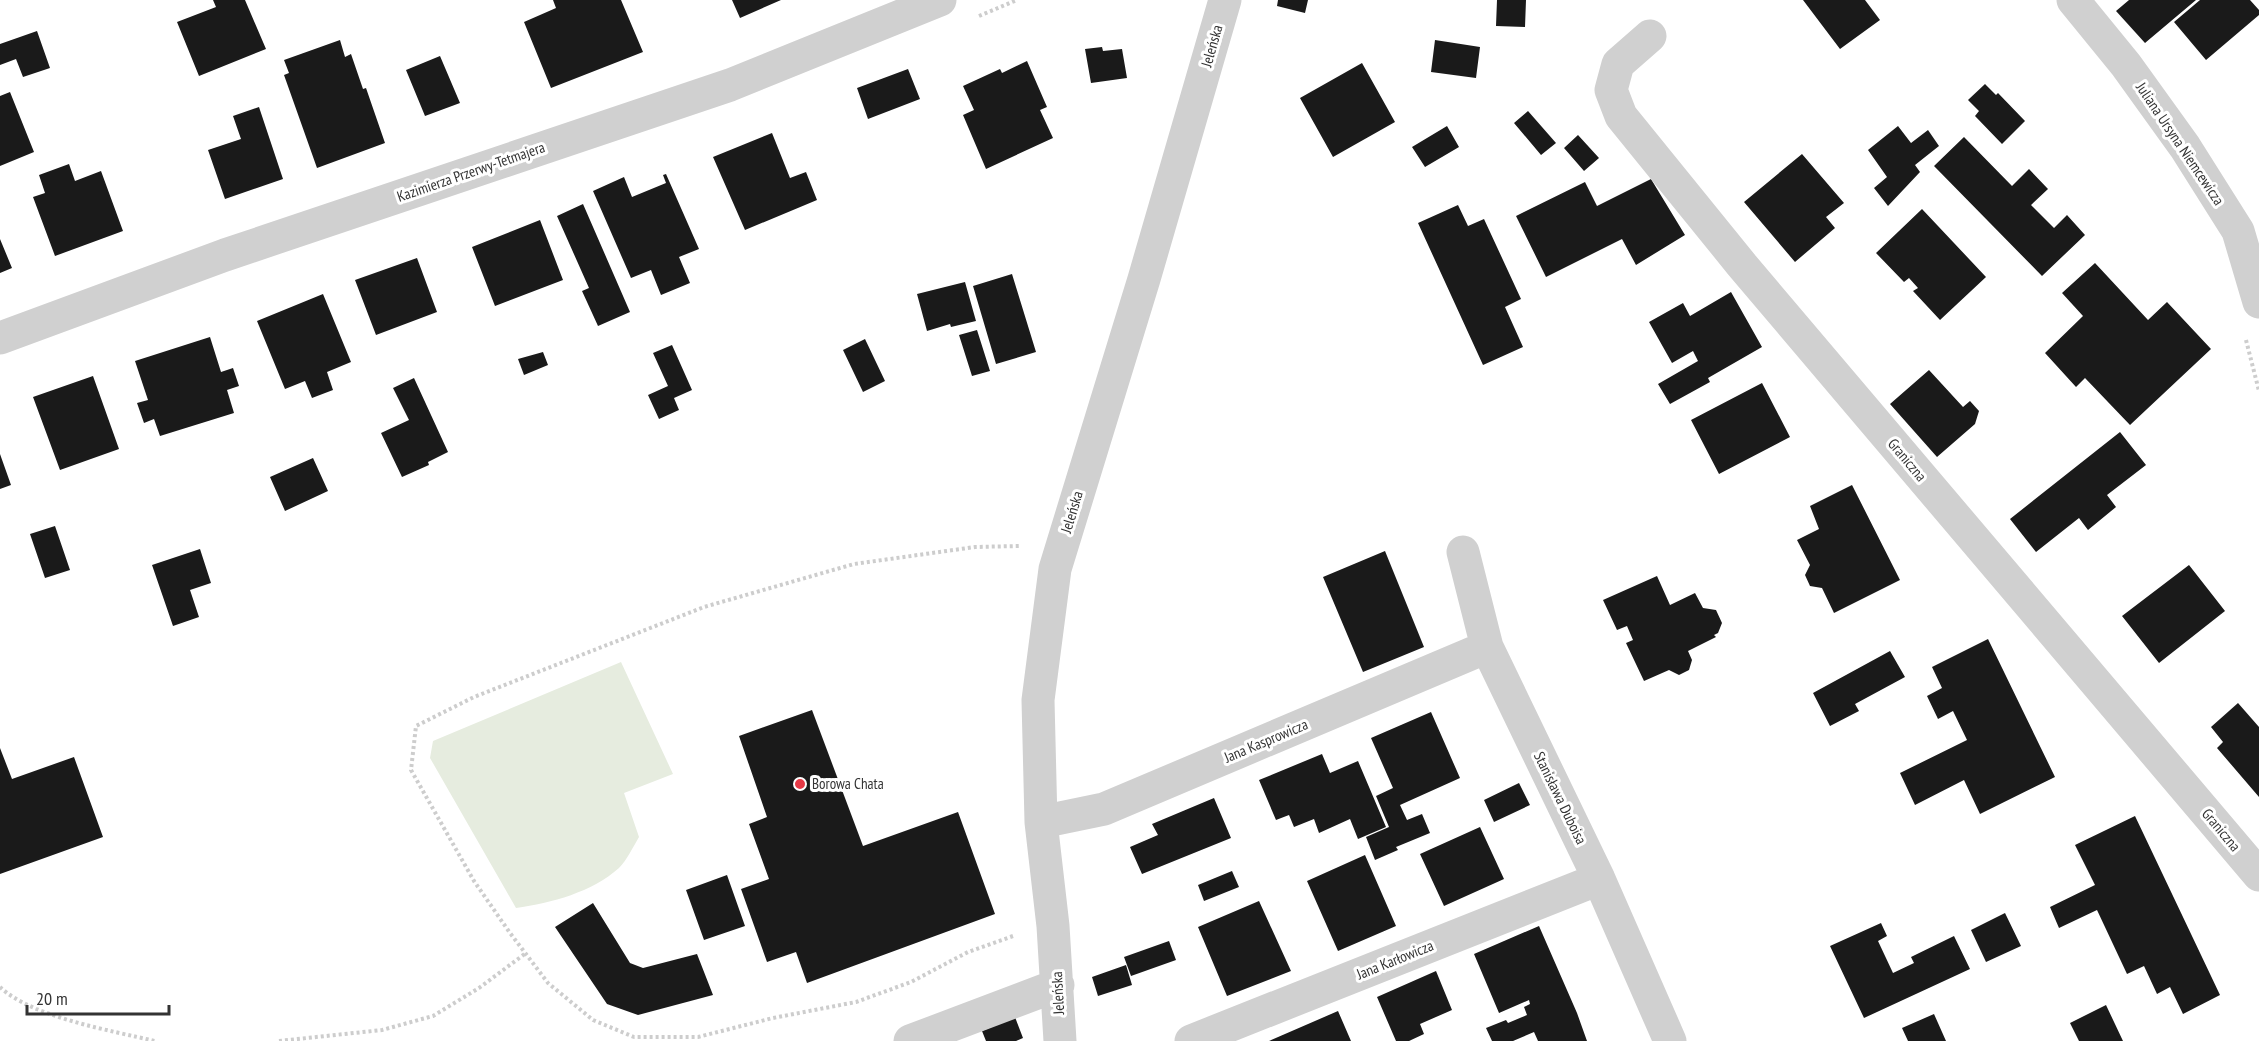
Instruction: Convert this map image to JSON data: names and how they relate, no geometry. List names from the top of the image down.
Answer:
{
  "streets": {
    "street": [
      "Jeleńska",
      "Juliana Ursyna Niemcewicza",
      "Kazimierza Przerwy-Tetmajera",
      "Graniczna",
      "Jana Kasprowicza",
      "Stanisława Duboisa",
      "Jana Karłowicza"
    ]
  },
  "crossings": [
    ["Jeleńska", "Jana Kasprowicza"],
    ["Jana Kasprowicza", "Stanisława Duboisa"],
    ["Stanisława Duboisa", "Jana Karłowicza"]
  ],
  "places": ["Borowa Chata"],
  "scale_bar": "20 m"
}
